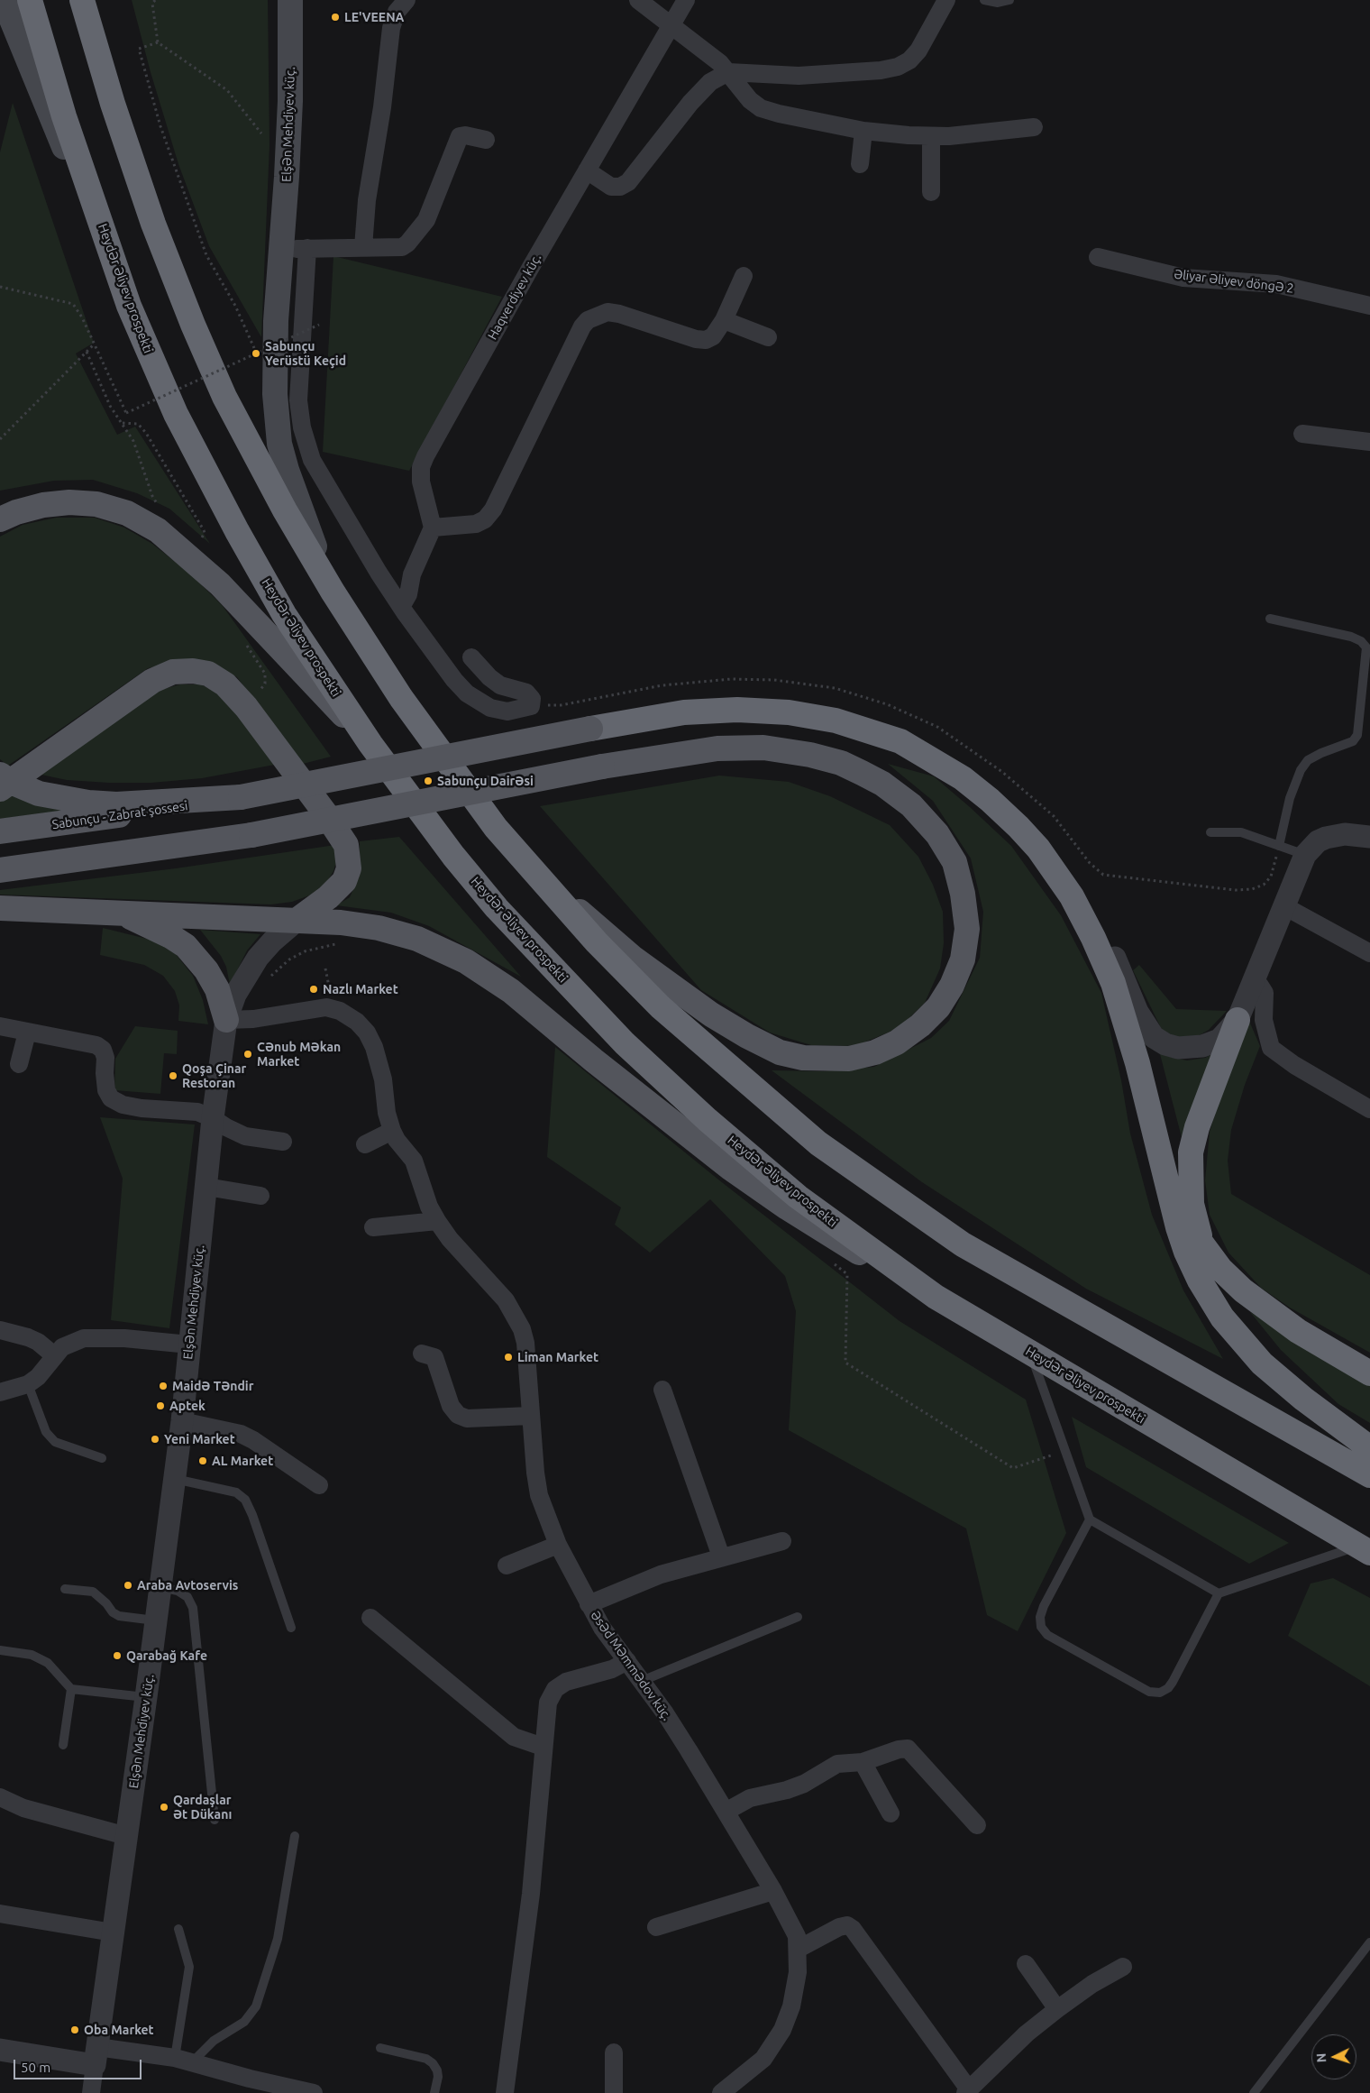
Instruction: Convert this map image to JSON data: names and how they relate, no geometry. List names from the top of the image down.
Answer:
{
  "streets": {
    "highway": ["Heydər Əliyev prospekti"],
    "main road": ["Elşən Mehdiyev küç.", "Sabunçu - Zabrat şossesi"],
    "street": ["Əliyar Əliyev döngə 2", "Haqverdiyev küç.", "Əsəd Məmmədov küç."]
  },
  "places": [
    "LE'VEENA",
    "Sabunçu Yerüstü Keçid",
    "Sabunçu Dairəsi",
    "Nazlı Market",
    "Cənub Məkan Market",
    "Qoşa Çinar Restoran",
    "Liman Market",
    "Maidə Təndir",
    "Aptek",
    "Yeni Market",
    "AL Market",
    "Araba Avtoservis",
    "Qarabağ Kafe",
    "Qardaşlar Ət Dükanı",
    "Oba Market"
  ],
  "scale_bar": "50 m",
  "north": "left"
}
